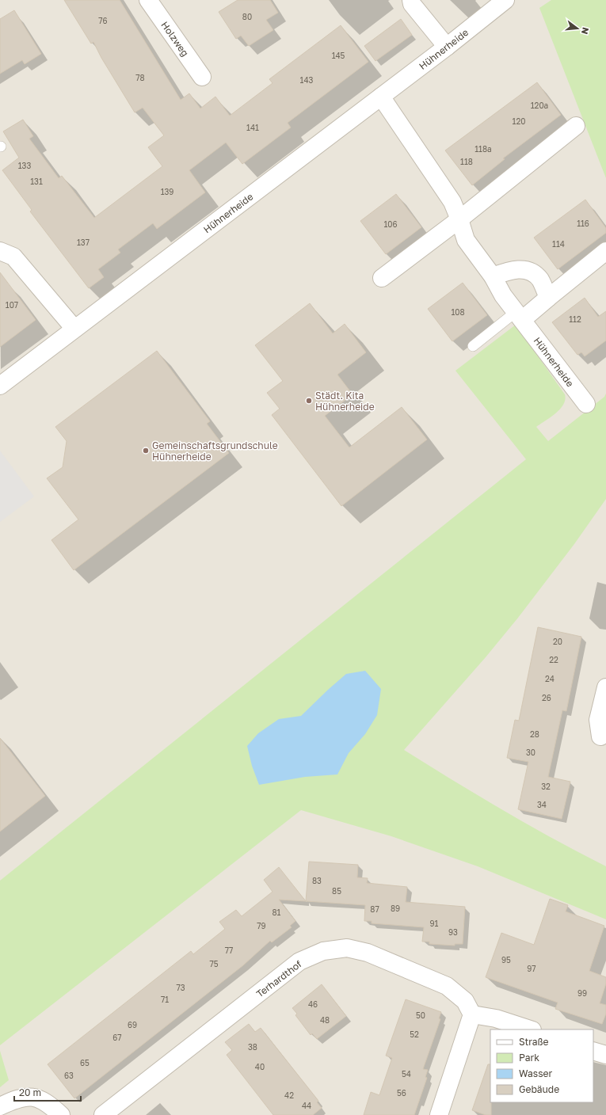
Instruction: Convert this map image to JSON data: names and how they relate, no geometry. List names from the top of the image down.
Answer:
{
  "streets": {
    "street": ["Holzweg", "Hühnerheide", "Terhardthof"]
  },
  "places": ["Städt. Kita Hühnerheide", "Gemeinschaftsgrundschule Hühnerheide"],
  "house_numbers": [
    "80",
    "76",
    "145",
    "78",
    "143",
    "120a",
    "120",
    "141",
    "118a",
    "118",
    "133",
    "131",
    "139",
    "116",
    "106",
    "137",
    "114",
    "107",
    "108",
    "112",
    "20",
    "22",
    "24",
    "26",
    "28",
    "30",
    "32",
    "34",
    "83",
    "85",
    "89",
    "87",
    "81",
    "91",
    "79",
    "93",
    "77",
    "95",
    "75",
    "97",
    "73",
    "99",
    "71",
    "46",
    "50",
    "48",
    "69",
    "52",
    "67",
    "38",
    "65",
    "40",
    "54",
    "63",
    "56",
    "42",
    "44"
  ],
  "legend": [
    "Straße",
    "Park",
    "Wasser",
    "Gebäude"
  ],
  "scale_bar": "20 m",
  "north": "right"
}
